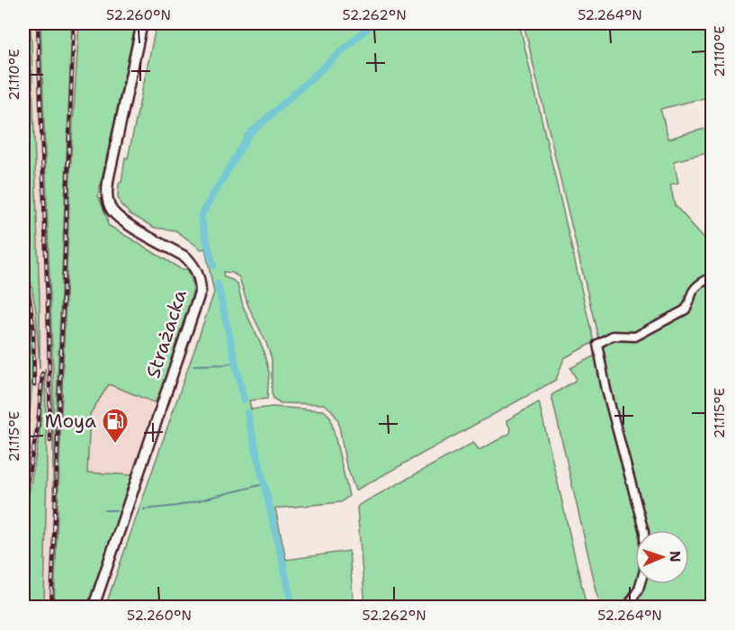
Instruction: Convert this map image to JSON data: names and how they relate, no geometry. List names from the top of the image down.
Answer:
{
  "streets": {
    "main road": ["Strażacka"]
  },
  "places": {
    "fuel station": ["Moya"]
  },
  "north": "right",
  "coordinates": [
    "52.260°N",
    "52.262°N",
    "52.264°N",
    "21.110°E",
    "21.115°E"
  ]
}
